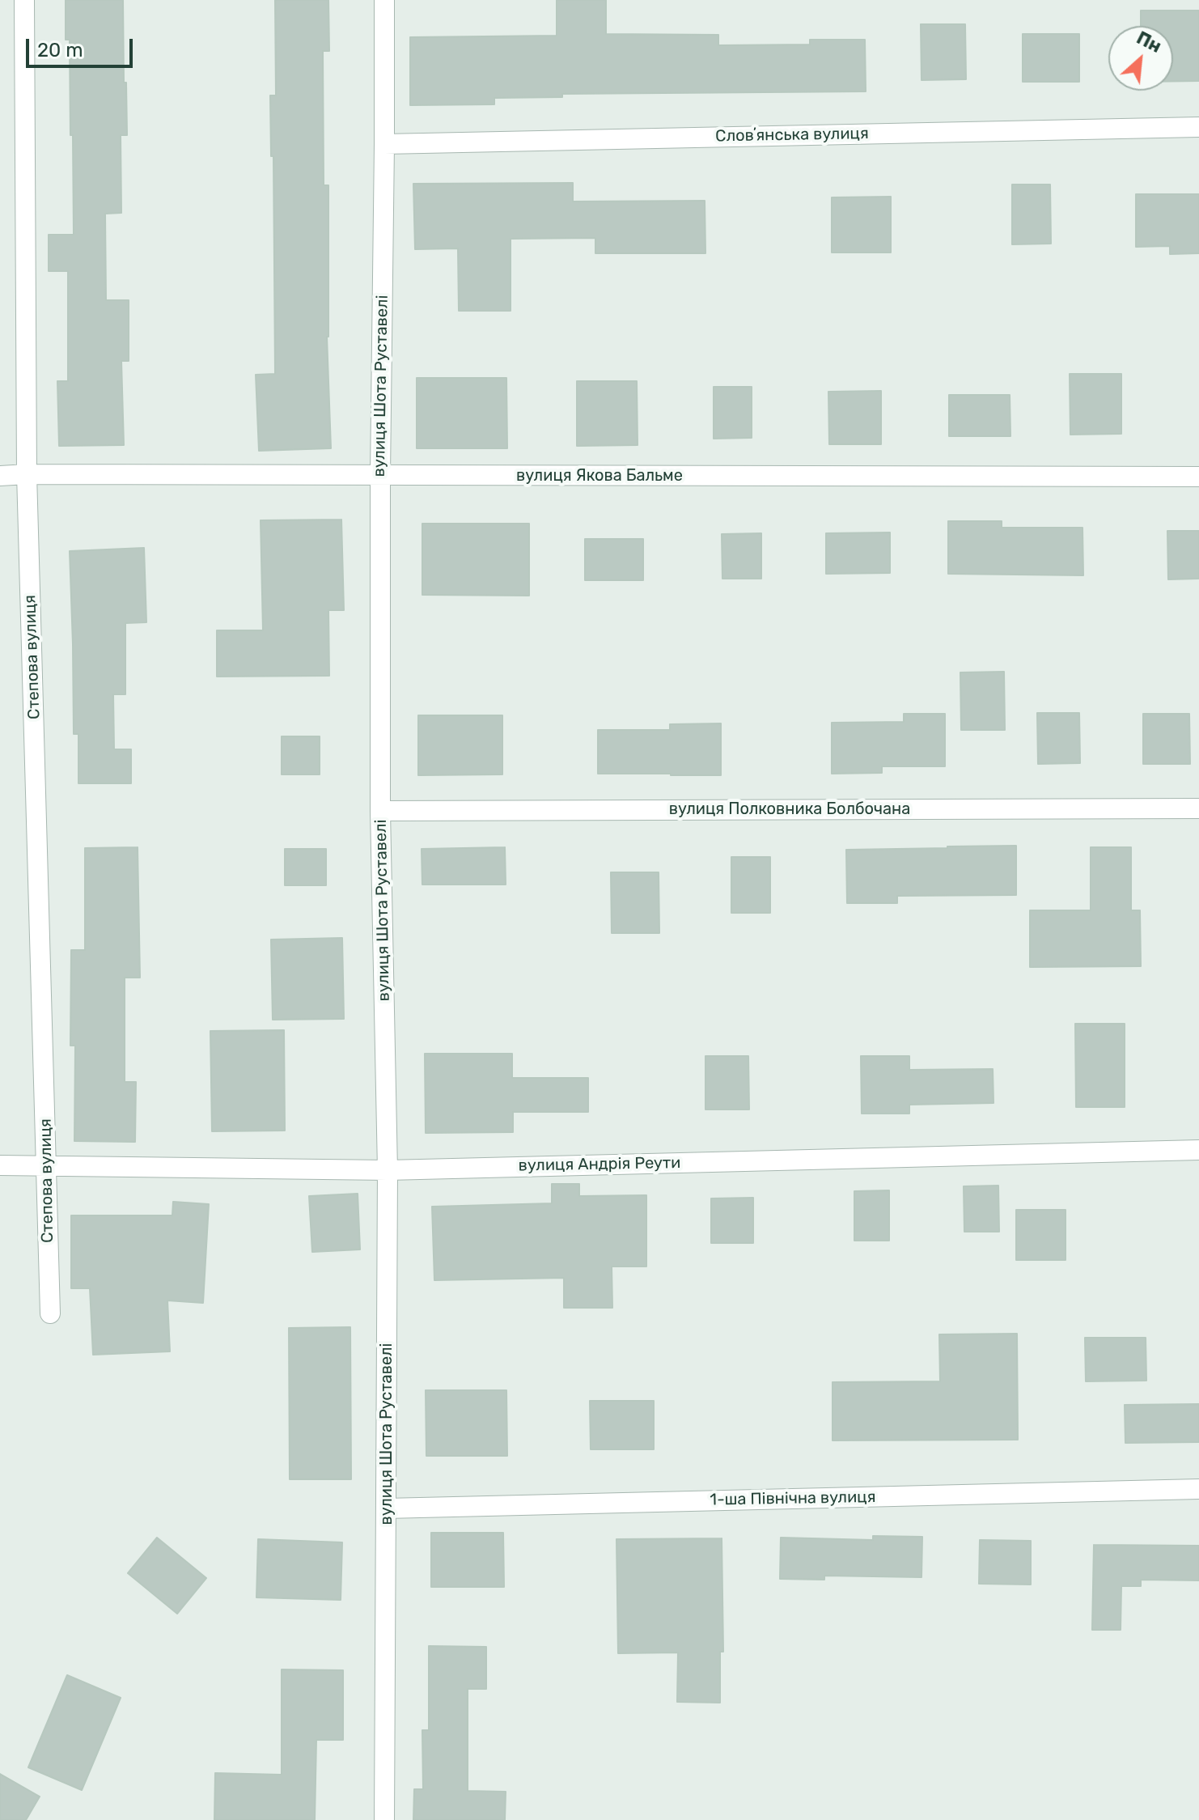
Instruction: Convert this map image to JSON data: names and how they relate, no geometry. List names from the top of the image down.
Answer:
{
  "streets": {
    "street": [
      "Словʼянська вулиця",
      "вулиця Шота Руставелі",
      "вулиця Якова Бальме",
      "Степова вулиця",
      "вулиця Полковника Болбочана",
      "вулиця Андрія Реути",
      "1-ша Північна вулиця"
    ]
  },
  "crossings": [
    ["Словʼянська вулиця", "вулиця Шота Руставелі"],
    ["вулиця Шота Руставелі", "вулиця Якова Бальме"],
    ["вулиця Шота Руставелі", "вулиця Полковника Болбочана"],
    ["вулиця Шота Руставелі", "вулиця Андрія Реути"],
    ["вулиця Шота Руставелі", "1-ша Північна вулиця"],
    ["вулиця Якова Бальме", "Степова вулиця"],
    ["Степова вулиця", "вулиця Андрія Реути"]
  ],
  "scale_bar": "20 m",
  "north": "top right"
}
